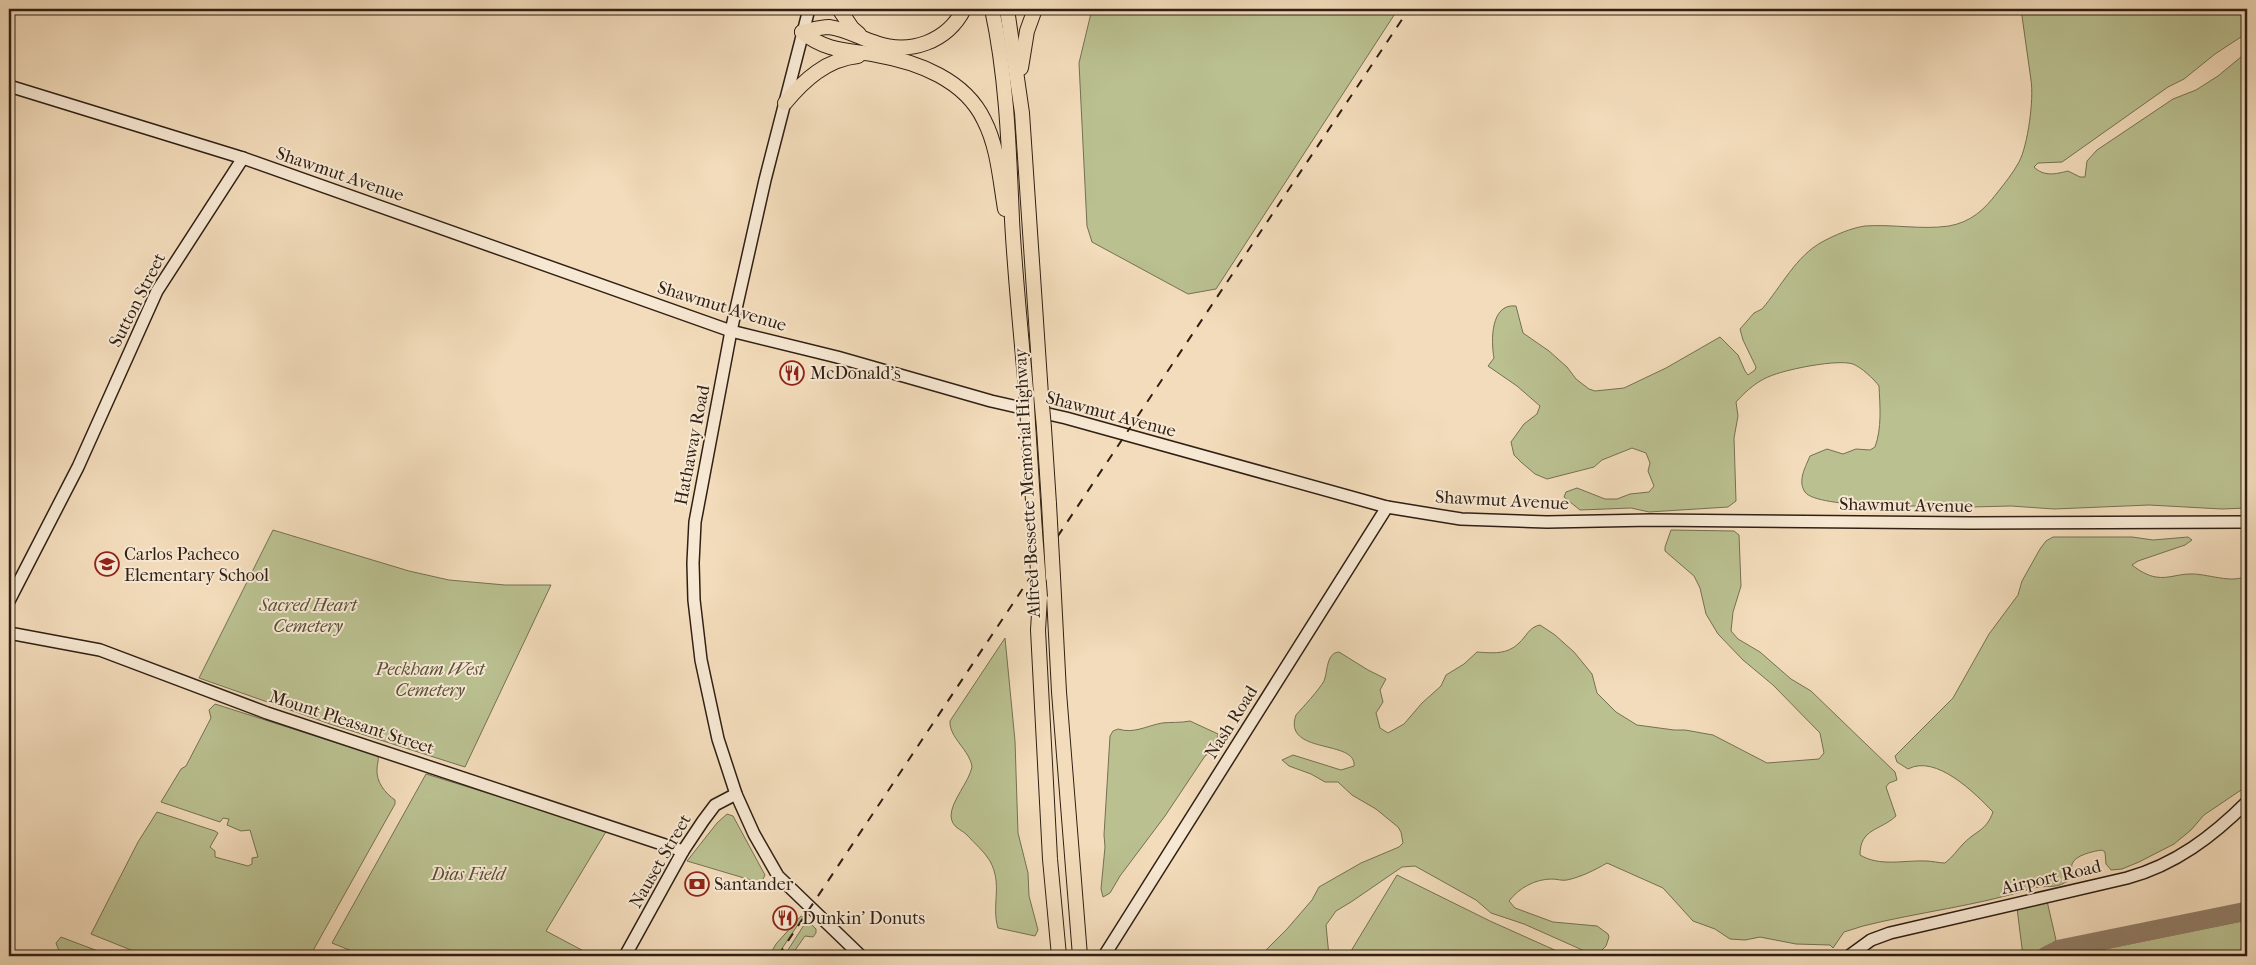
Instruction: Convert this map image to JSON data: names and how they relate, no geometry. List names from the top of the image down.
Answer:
{
  "streets": {
    "highway": ["Alfred Bessette Memorial Highway"],
    "street": [
      "Shawmut Avenue",
      "Sutton Street",
      "Hathaway Road",
      "Mount Pleasant Street",
      "Nash Road",
      "Nauset Street",
      "Airport Road"
    ]
  },
  "crossings": [
    ["Shawmut Avenue", "Sutton Street"],
    ["Shawmut Avenue", "Hathaway Road"],
    ["Shawmut Avenue", "Nash Road"],
    ["Hathaway Road", "Nauset Street"],
    ["Mount Pleasant Street", "Nauset Street"]
  ],
  "parks": ["Sacred Heart Cemetery", "Peckham West Cemetery", "Dias Field"],
  "places": {
    "restaurant": ["McDonald's", "Dunkin' Donuts"],
    "school or university": ["Carlos Pacheco Elementary School"],
    "bank": ["Santander"]
  }
}
